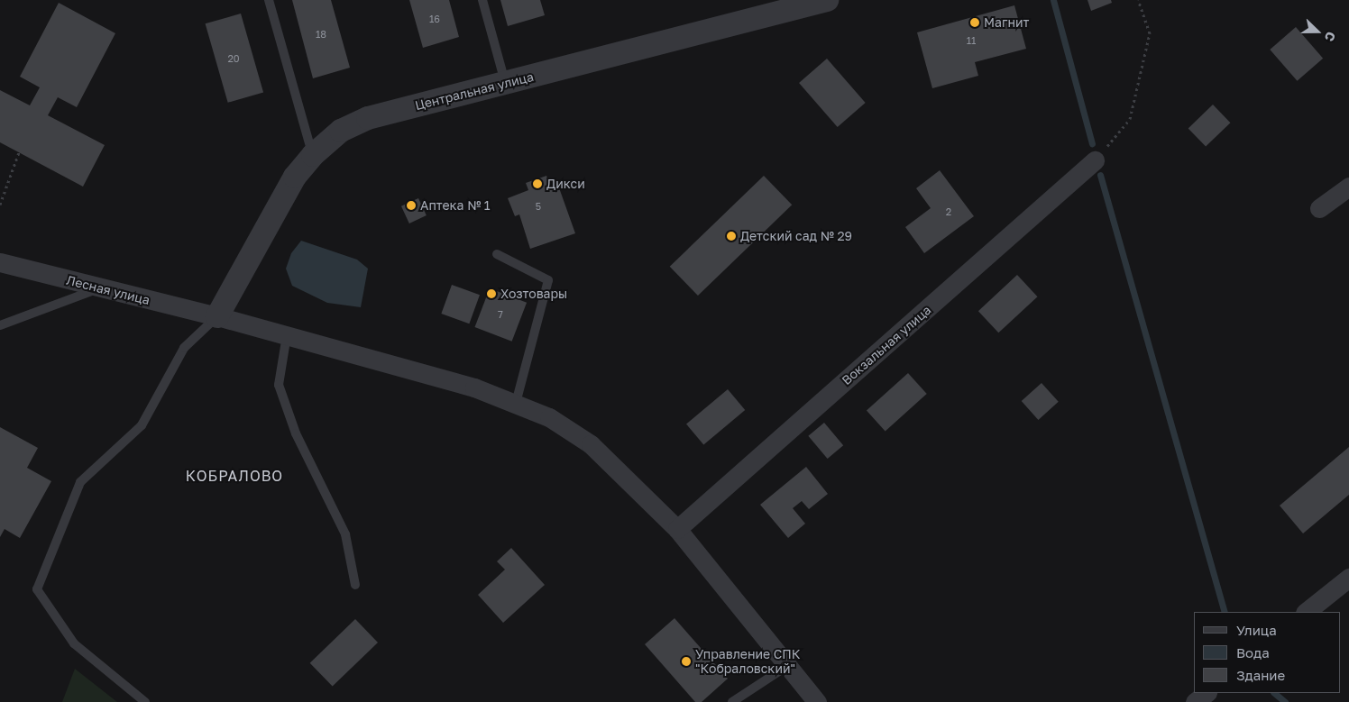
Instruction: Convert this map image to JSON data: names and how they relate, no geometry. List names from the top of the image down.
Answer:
{
  "streets": {
    "street": ["Центральная улица", "Лесная улица", "Вокзальная улица"]
  },
  "crossings": [
    ["Центральная улица", "Лесная улица"],
    ["Лесная улица", "Вокзальная улица"]
  ],
  "districts": ["КОБРАЛОВО"],
  "places": [
    "Магнит",
    "Дикси",
    "Аптека № 1",
    "Детский сад № 29",
    "Хозтовары",
    "Управление СПК \"Кобраловский\""
  ],
  "house_numbers": [
    "16",
    "18",
    "11",
    "20",
    "5",
    "2",
    "7"
  ],
  "legend": ["Улица", "Вода", "Здание"],
  "north": "right"
}
